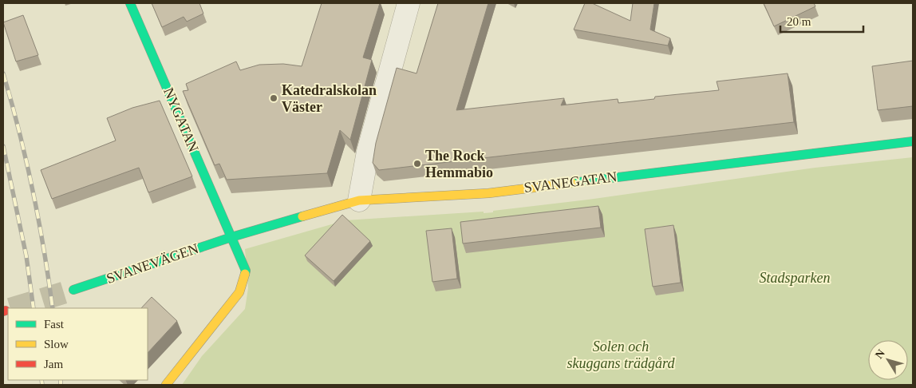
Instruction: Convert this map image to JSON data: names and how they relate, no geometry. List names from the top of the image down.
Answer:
{
  "streets": {
    "street": ["NYGATAN", "SVANEGATAN", "SVANEVÄGEN"]
  },
  "crossings": [
    ["NYGATAN", "SVANEGATAN"],
    ["NYGATAN", "SVANEVÄGEN"],
    ["SVANEGATAN", "SVANEVÄGEN"]
  ],
  "parks": ["Stadsparken", "Solen och skuggans trädgård"],
  "places": ["Katedralskolan Väster", "The Rock Hemmabio"],
  "legend": ["Fast", "Slow", "Jam"],
  "scale_bar": "20 m",
  "north": "top left"
}
